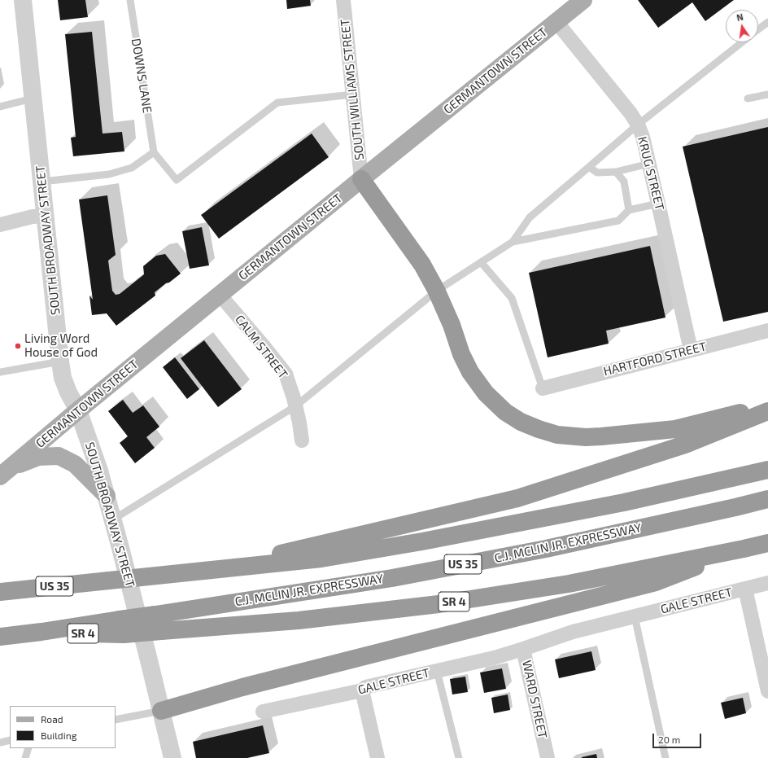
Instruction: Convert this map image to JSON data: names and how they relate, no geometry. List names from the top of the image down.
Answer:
{
  "streets": {
    "highway": ["C.J. MCLIN JR. EXPRESSWAY", "US 35", "SR 4"],
    "main road": ["GERMANTOWN STREET"],
    "street": [
      "SOUTH WILLIAMS STREET",
      "KRUG STREET",
      "SOUTH BROADWAY STREET",
      "CALM STREET",
      "HARTFORD STREET",
      "GALE STREET",
      "WARD STREET"
    ],
    "lane": ["DOWNS LANE"]
  },
  "crossings": [
    ["GERMANTOWN STREET", "SOUTH WILLIAMS STREET"],
    ["GERMANTOWN STREET", "KRUG STREET"],
    ["GERMANTOWN STREET", "SOUTH BROADWAY STREET"],
    ["GERMANTOWN STREET", "CALM STREET"],
    ["KRUG STREET", "HARTFORD STREET"],
    ["C.J. MCLIN JR. EXPRESSWAY", "US 35"],
    ["C.J. MCLIN JR. EXPRESSWAY", "SR 4"],
    ["US 35", "SR 4"],
    ["GALE STREET", "WARD STREET"]
  ],
  "places": ["Living Word House of God"],
  "legend": ["Road", "Building"],
  "scale_bar": "20 m",
  "north": "top"
}
